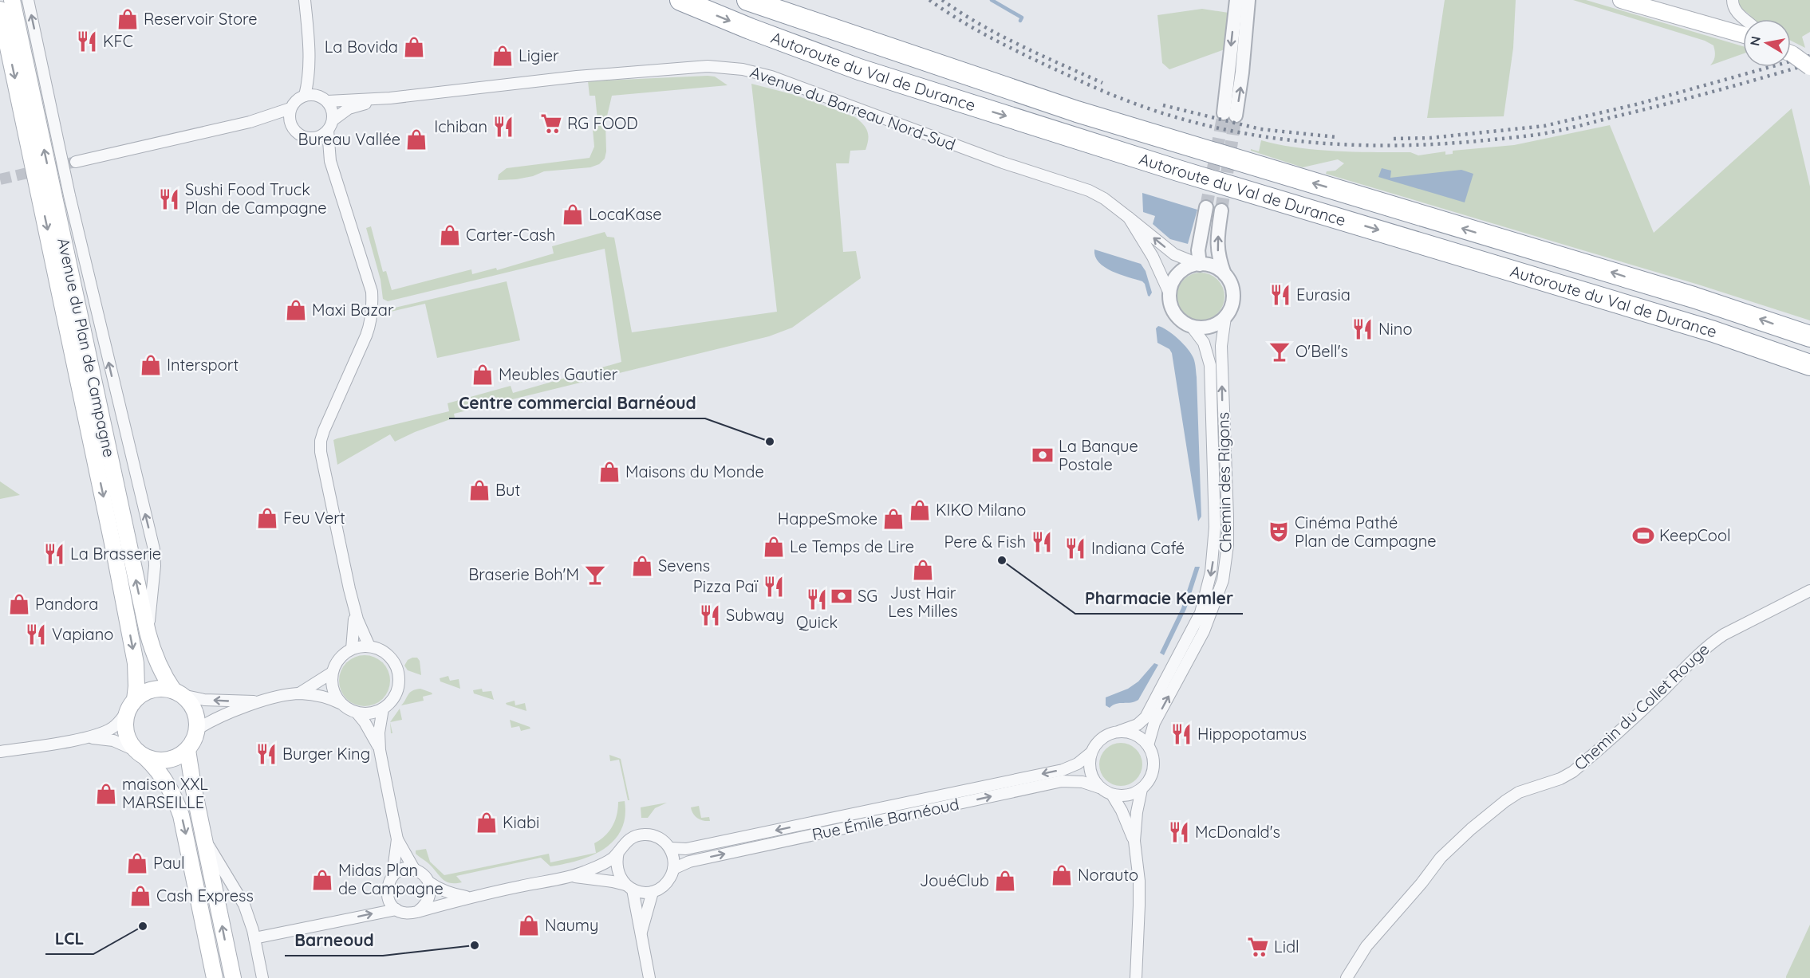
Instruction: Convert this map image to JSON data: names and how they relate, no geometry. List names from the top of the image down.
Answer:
{
  "streets": {
    "highway": ["Autoroute du Val de Durance"],
    "main road": ["Avenue du Plan de Campagne"],
    "street": [
      "Avenue du Barreau Nord-Sud",
      "Chemin des Rigons",
      "Chemin du Collet Rouge",
      "Rue Émile Barnéoud"
    ]
  },
  "crossings": [
    ["Avenue du Barreau Nord-Sud", "Chemin des Rigons"],
    ["Chemin des Rigons", "Rue Émile Barnéoud"]
  ],
  "places": {
    "shop": [
      "Reservoir Store",
      "La Bovida",
      "Ligier",
      "Bureau Vallée",
      "LocaKase",
      "Carter-Cash",
      "Maxi Bazar",
      "Intersport",
      "Meubles Gautier",
      "Maisons du Monde",
      "But",
      "KIKO Milano",
      "Feu Vert",
      "HappeSmoke",
      "Le Temps de Lire",
      "Sevens",
      "Just Hair Les Milles",
      "Pandora",
      "maison XXL MARSEILLE",
      "Kiabi",
      "Paul",
      "Norauto",
      "Midas Plan de Campagne",
      "JouéClub",
      "Cash Express",
      "Naumy"
    ],
    "restaurant": [
      "KFC",
      "Ichiban",
      "Sushi Food Truck Plan de Campagne",
      "Eurasia",
      "Nino",
      "Pere & Fish",
      "Indiana Café",
      "La Brasserie",
      "Pizza Paï",
      "Quick",
      "Subway",
      "Vapiano",
      "Hippopotamus",
      "Burger King",
      "McDonald's"
    ],
    "supermarket": ["RG FOOD", "Lidl"],
    "bar": ["O'Bell's", "Braserie Boh'M"],
    "other": [
      "Centre commercial Barnéoud",
      "Pharmacie Kemler",
      "LCL",
      "Barneoud"
    ],
    "bank": ["La Banque Postale", "SG"],
    "theatre": ["Cinéma Pathé Plan de Campagne"],
    "sports": ["KeepCool"]
  },
  "north": "left"
}
